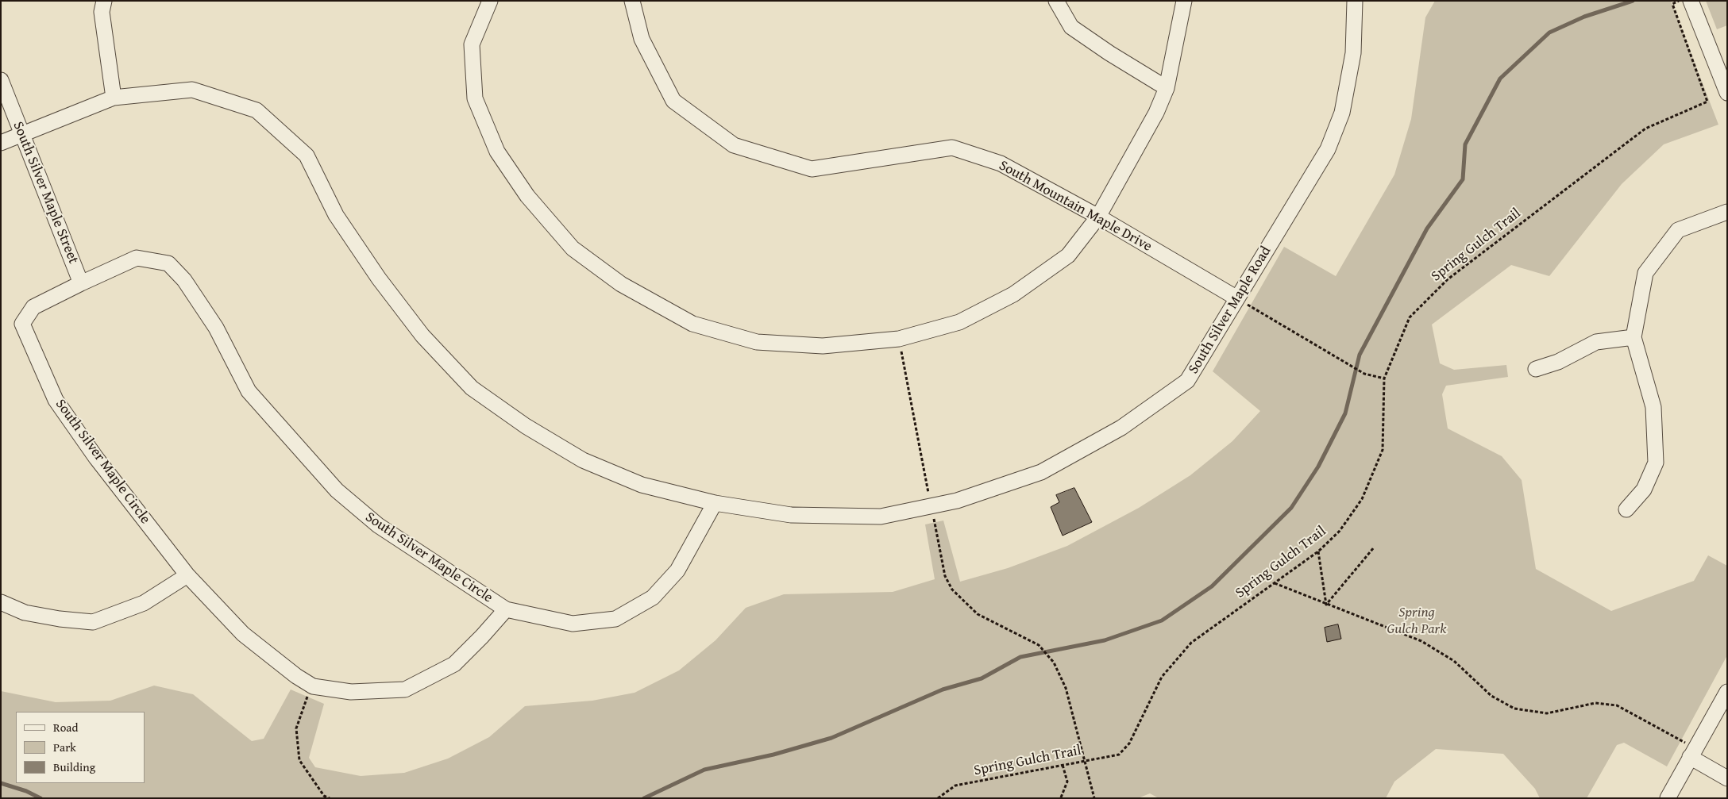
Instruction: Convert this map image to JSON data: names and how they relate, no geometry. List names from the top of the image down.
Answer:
{
  "streets": {
    "street": [
      "South Silver Maple Street",
      "South Mountain Maple Drive",
      "South Silver Maple Road",
      "South Silver Maple Circle"
    ],
    "path": ["Spring Gulch Trail"]
  },
  "crossings": [
    ["South Silver Maple Street", "South Silver Maple Road"],
    ["South Silver Maple Street", "South Silver Maple Circle"],
    ["South Mountain Maple Drive", "South Silver Maple Road"],
    ["South Silver Maple Road", "South Silver Maple Circle"]
  ],
  "parks": ["Spring Gulch Park"],
  "legend": ["Road", "Park", "Building"]
}
